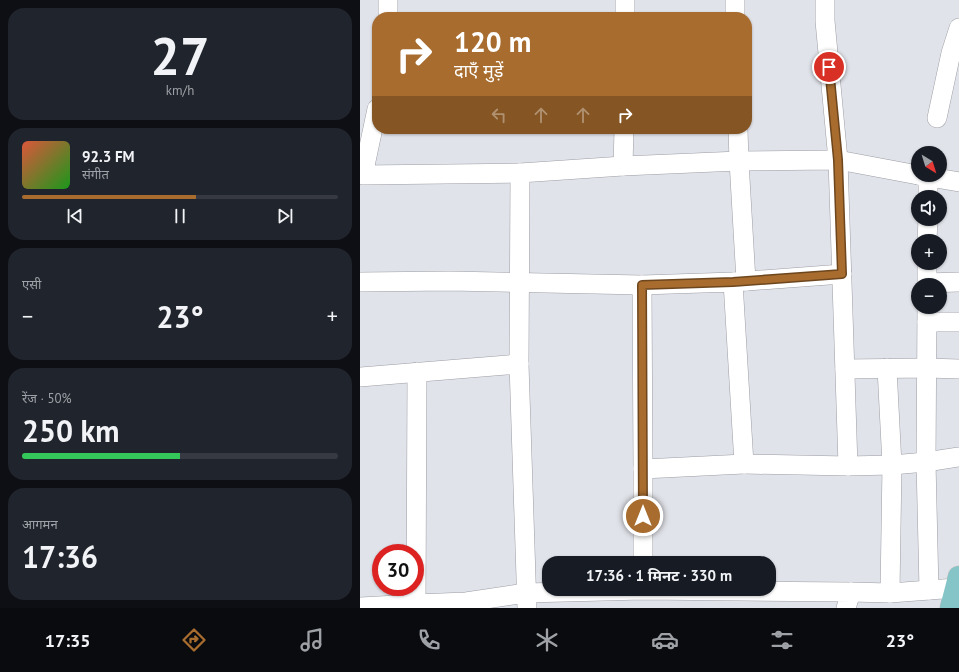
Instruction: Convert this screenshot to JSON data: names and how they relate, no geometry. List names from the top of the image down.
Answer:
{
  "north": "bottom right",
  "page": {
    "tile": [
      ["27", "km/h"],
      "एसी",
      ["रेंज · 50%", "250 km"],
      ["आगमन", "17:36"]
    ],
    "turn": ["120 m", "दाएँ मुड़ें"],
    "song": ["92.3 FM", "संगीत"],
    "map_buttons": ["+", "−"],
    "heat": ["−", "23°", "+"],
    "limit": "30",
    "trip": "17:36 · 1 मिनट · 330 m",
    "tabs": ["17:35", "23°"]
  }
}
